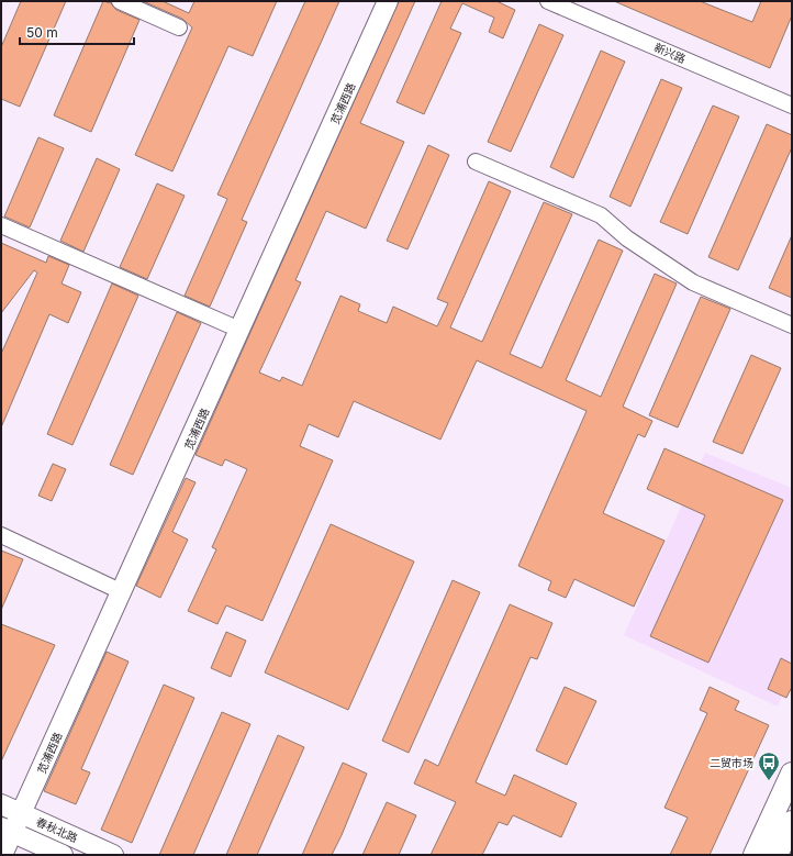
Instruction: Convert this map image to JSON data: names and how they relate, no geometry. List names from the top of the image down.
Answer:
{
  "streets": {
    "street": ["新兴路", "苋浦西路", "春秋北路"]
  },
  "crossings": [
    ["苋浦西路", "春秋北路"]
  ],
  "places": {
    "bus stop": ["二贸市场"]
  },
  "scale_bar": "50 m"
}
